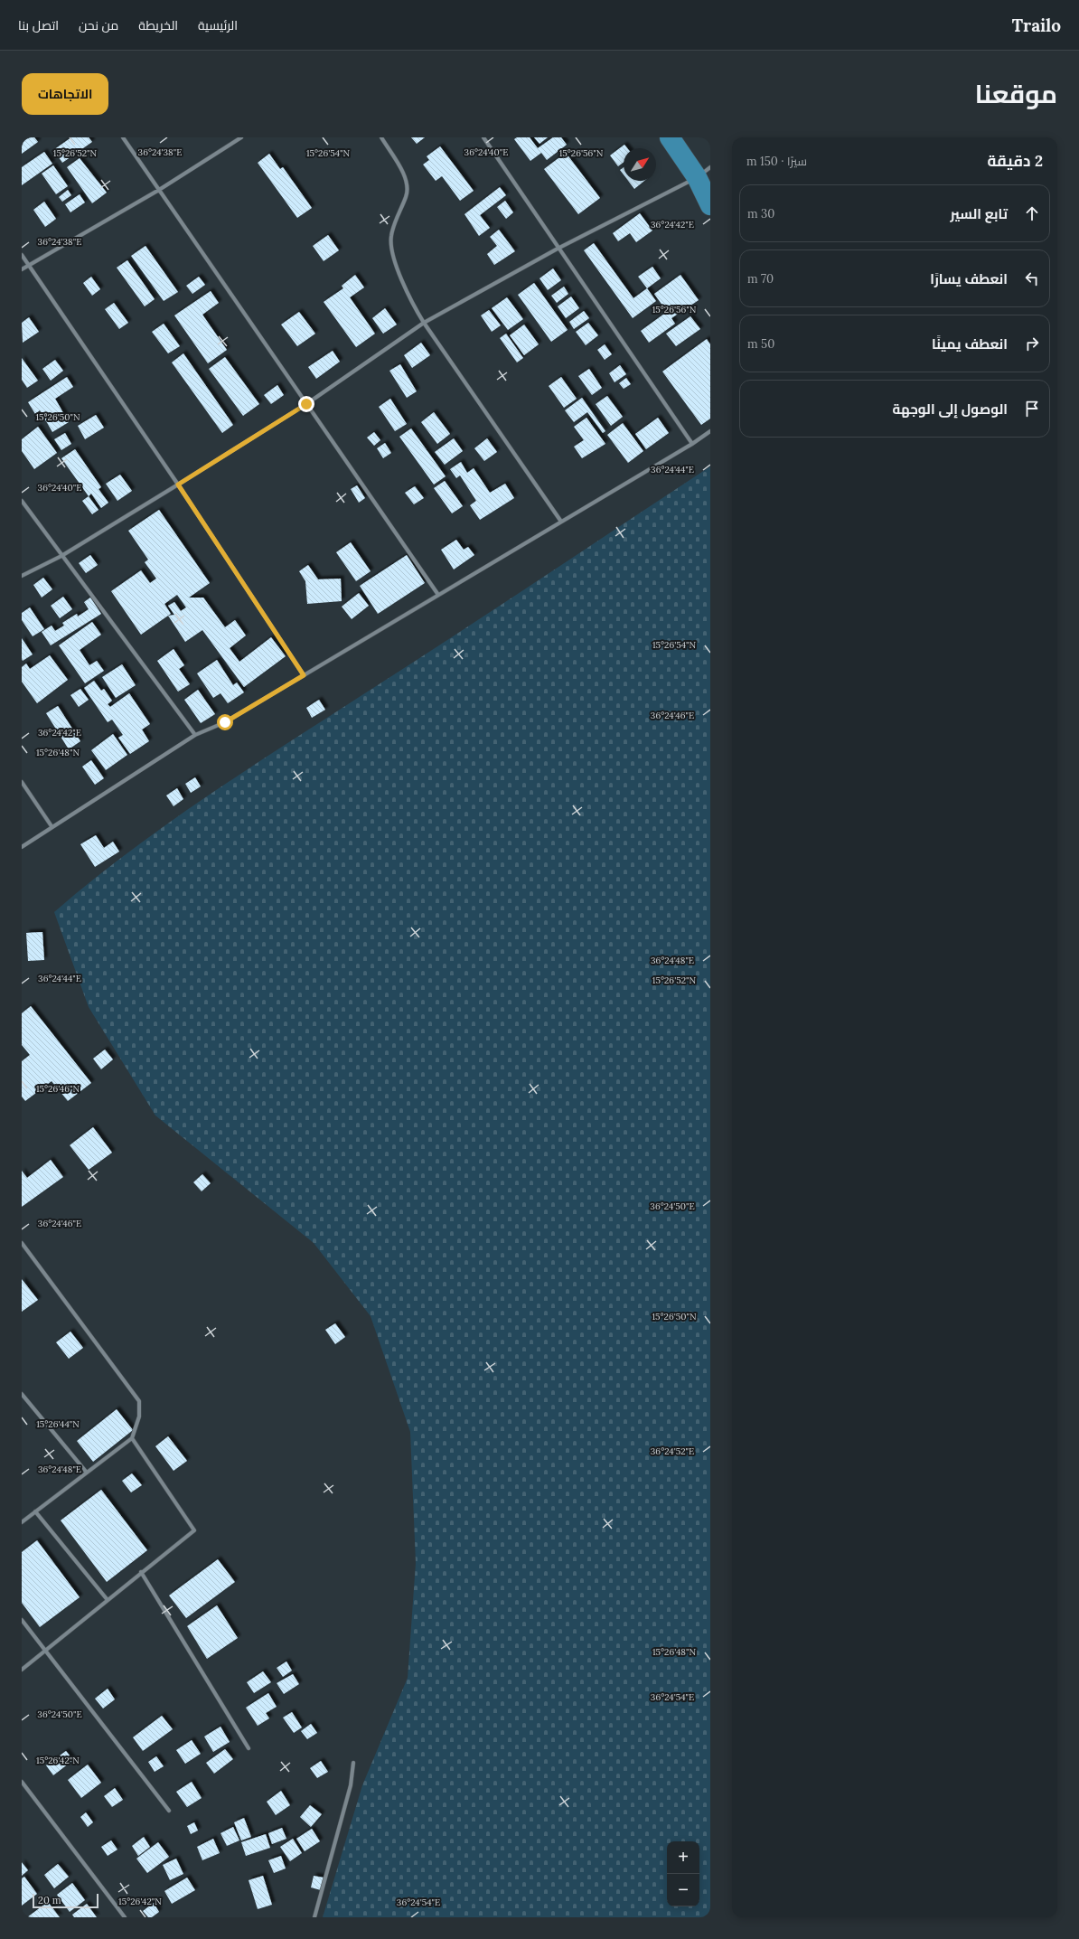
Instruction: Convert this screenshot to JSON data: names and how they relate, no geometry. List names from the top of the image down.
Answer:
{
  "scale_bar": "20 m",
  "north": "top right",
  "page": {
    "header": "Trailo",
    "nav": [
      "الرئيسية",
      "الخريطة",
      "من نحن",
      "اتصل بنا"
    ],
    "title": "موقعنا",
    "buttons": "الاتجاهات",
    "heading": ["2 دقيقة", "سيرًا · 150 m"],
    "list": [
      ["تابع السير", "30 m"],
      ["انعطف يسارًا", "70 m"],
      ["انعطف يمينًا", "50 m"],
      "الوصول إلى الوجهة"
    ],
    "map_buttons": ["+", "−"],
    "scale": "20 m"
  },
  "coordinates": [
    "36°24'38\"E",
    "36°24'40\"E",
    "15°26'52\"N",
    "15°26'54\"N",
    "15°26'56\"N",
    "36°24'42\"E",
    "15°26'50\"N",
    "36°24'44\"E",
    "36°24'46\"E",
    "15°26'48\"N",
    "36°24'48\"E",
    "15°26'46\"N",
    "36°24'50\"E",
    "15°26'44\"N",
    "36°24'52\"E",
    "36°24'54\"E",
    "15°26'42\"N"
  ]
}
